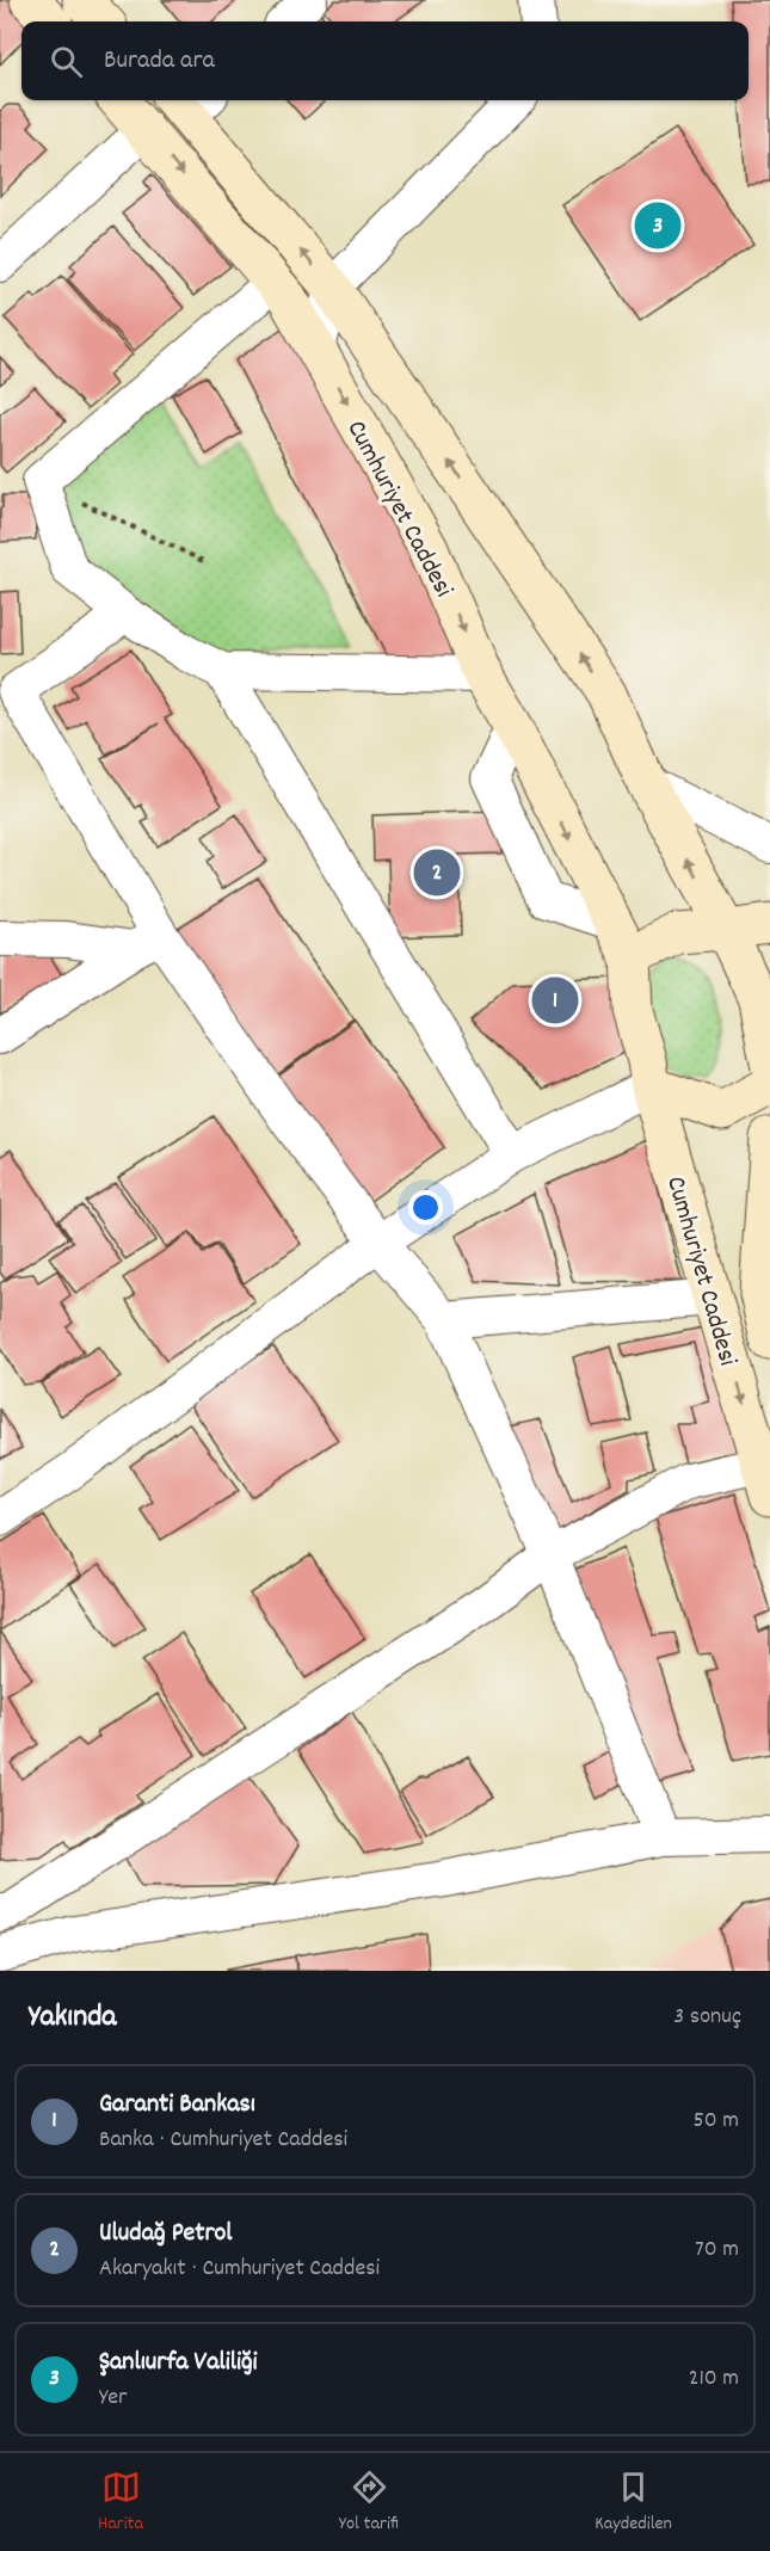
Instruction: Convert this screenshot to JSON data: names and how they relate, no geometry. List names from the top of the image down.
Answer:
{
  "streets": {
    "main road": ["Cumhuriyet Caddesi"]
  },
  "page": {
    "search": "Burada ara",
    "pins": ["3", "2", "1"],
    "heading": ["Yakında", "3 sonuç"],
    "list": [
      {
        "mark": "1",
        "name": "Garanti Bankası",
        "note": "Banka · Cumhuriyet Caddesi",
        "value": "50 m"
      },
      {
        "mark": "2",
        "name": "Uludağ Petrol",
        "note": "Akaryakıt · Cumhuriyet Caddesi",
        "value": "70 m"
      },
      {
        "mark": "3",
        "name": "Şanlıurfa Valiliği",
        "note": "Yer",
        "value": "210 m"
      }
    ],
    "nav": ["Harita", "Yol tarifi", "Kaydedilen"]
  }
}
